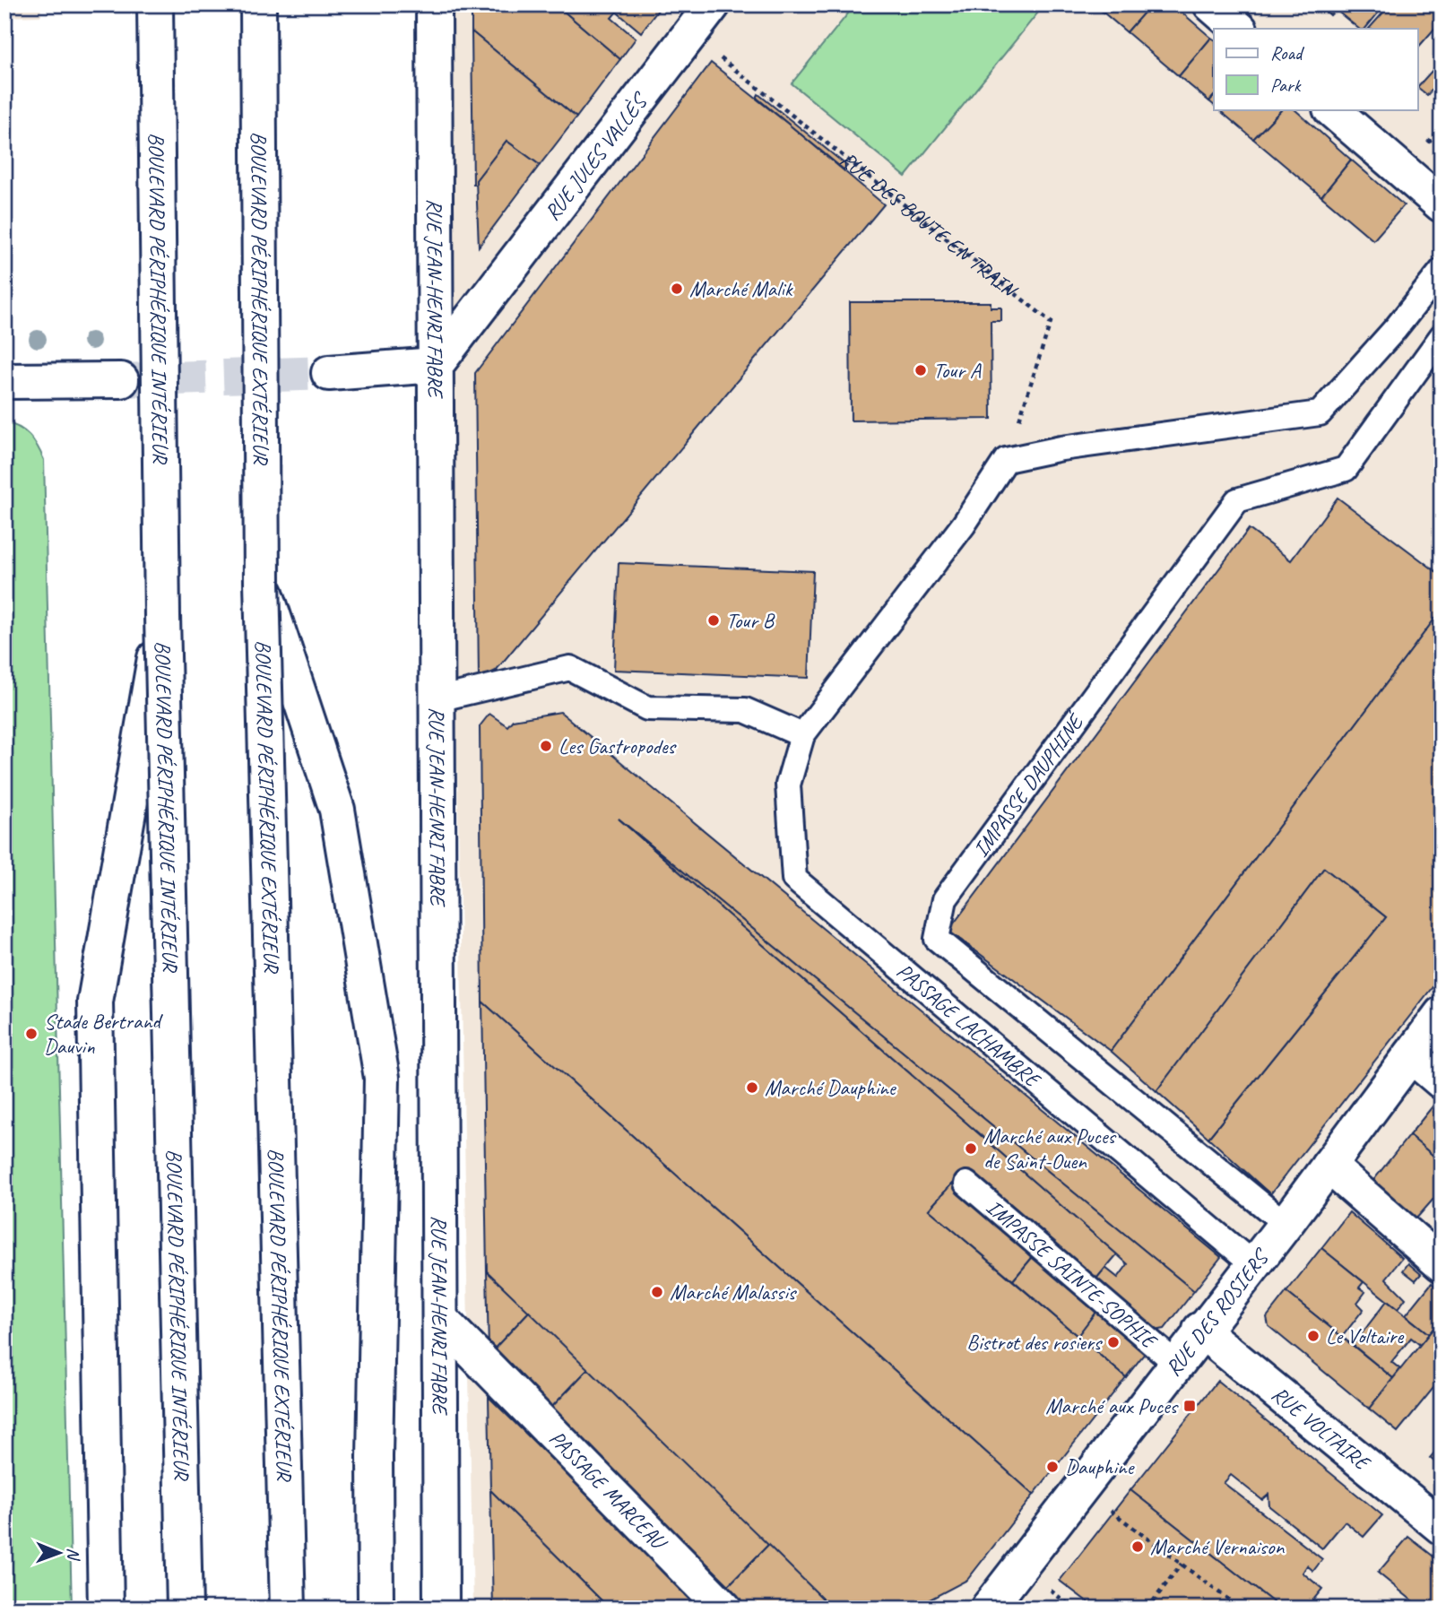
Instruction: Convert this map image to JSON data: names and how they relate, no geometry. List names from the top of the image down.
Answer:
{
  "streets": {
    "main road": [
      "RUE JULES VALLÈS",
      "BOULEVARD PÉRIPHÉRIQUE INTÉRIEUR",
      "BOULEVARD PÉRIPHÉRIQUE EXTÉRIEUR",
      "RUE JEAN-HENRI FABRE",
      "RUE DES ROSIERS",
      "RUE VOLTAIRE",
      "PASSAGE MARCEAU"
    ],
    "lane": ["IMPASSE DAUPHINÉ", "PASSAGE LACHAMBRE", "IMPASSE SAINTE-SOPHIE"],
    "path": ["RUE DES BOUTE EN TRAIN"]
  },
  "crossings": [
    ["RUE JULES VALLÈS", "RUE DES BOUTE EN TRAIN"],
    ["RUE JULES VALLÈS", "RUE JEAN-HENRI FABRE"],
    ["RUE JEAN-HENRI FABRE", "PASSAGE MARCEAU"],
    ["IMPASSE DAUPHINÉ", "RUE DES ROSIERS"],
    ["PASSAGE LACHAMBRE", "RUE DES ROSIERS"],
    ["IMPASSE SAINTE-SOPHIE", "RUE DES ROSIERS"],
    ["RUE DES ROSIERS", "RUE VOLTAIRE"]
  ],
  "places": {
    "other": [
      "Marché Malik",
      "Tour A",
      "Tour B",
      "Les Gastropodes",
      "Stade Bertrand Dauvin",
      "Marché Dauphine",
      "Marché aux Puces de Saint-Ouen",
      "Marché Malassis",
      "Le Voltaire",
      "Bistrot des rosiers",
      "Dauphine",
      "Marché Vernaison"
    ],
    "transit": ["Marché aux Puces"]
  },
  "legend": ["Road", "Park"],
  "north": "right"
}
